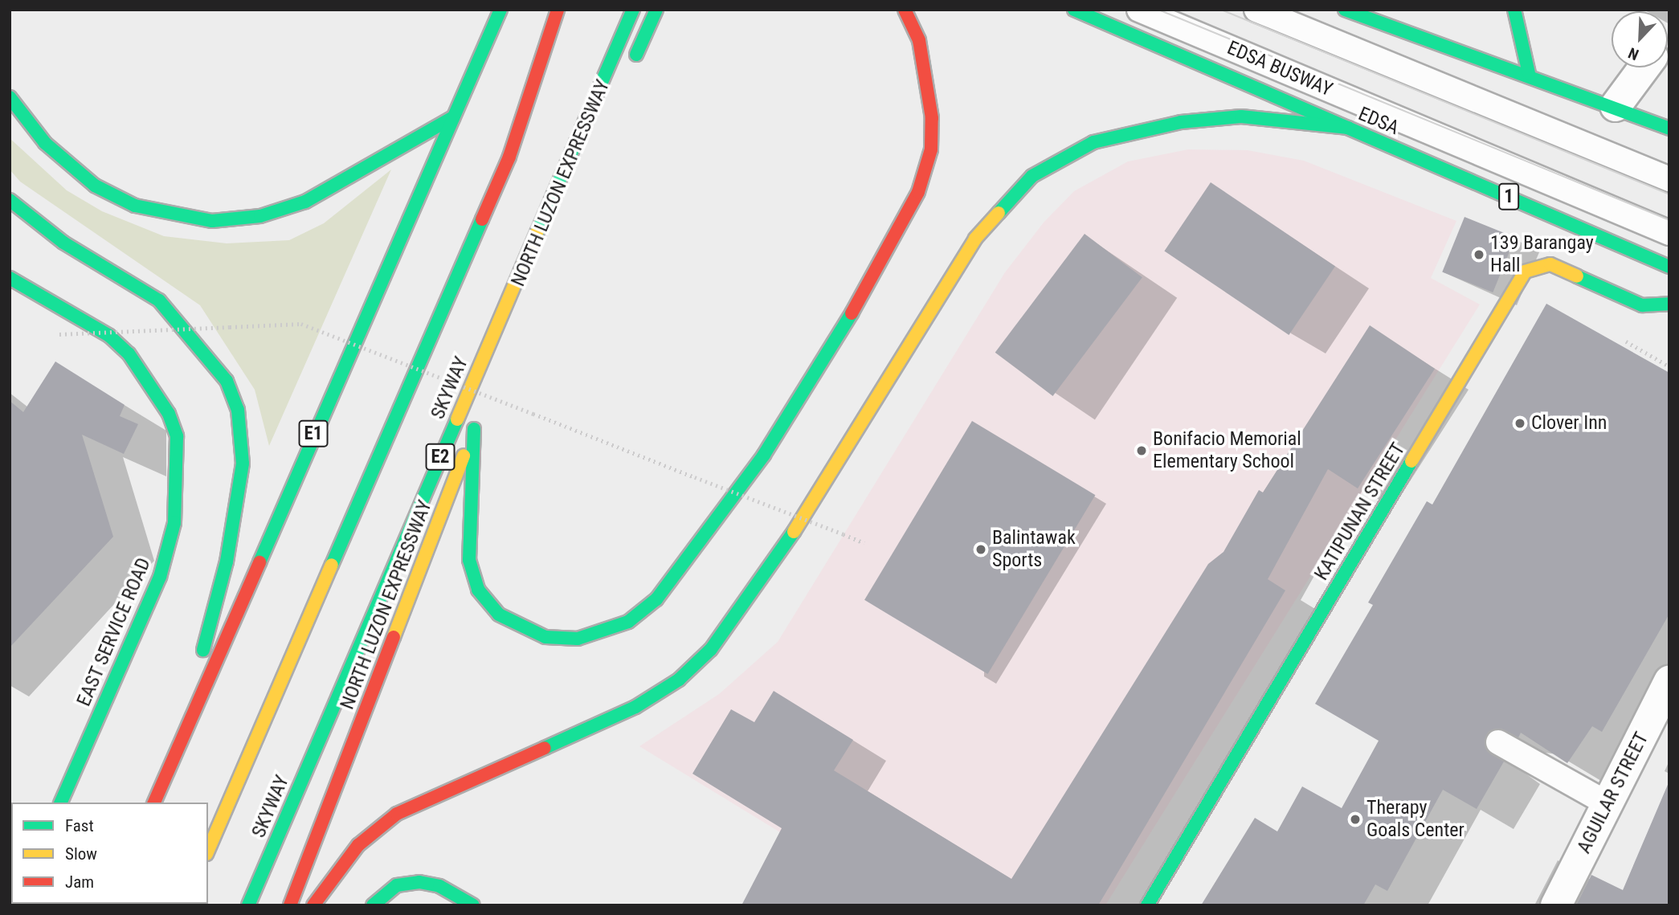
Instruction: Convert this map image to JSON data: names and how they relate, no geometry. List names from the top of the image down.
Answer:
{
  "streets": {
    "main road": [
      "EDSA",
      "NORTH LUZON EXPRESSWAY",
      "1",
      "SKYWAY",
      "E1",
      "E2",
      "KATIPUNAN STREET",
      "EAST SERVICE ROAD"
    ],
    "street": ["AGUILAR STREET"],
    "lane": ["EDSA BUSWAY"]
  },
  "places": [
    "139 Barangay Hall",
    "Clover Inn",
    "Bonifacio Memorial Elementary School",
    "Balintawak Sports",
    "Therapy Goals Center"
  ],
  "legend": ["Fast", "Slow", "Jam"],
  "north": "bottom left"
}
